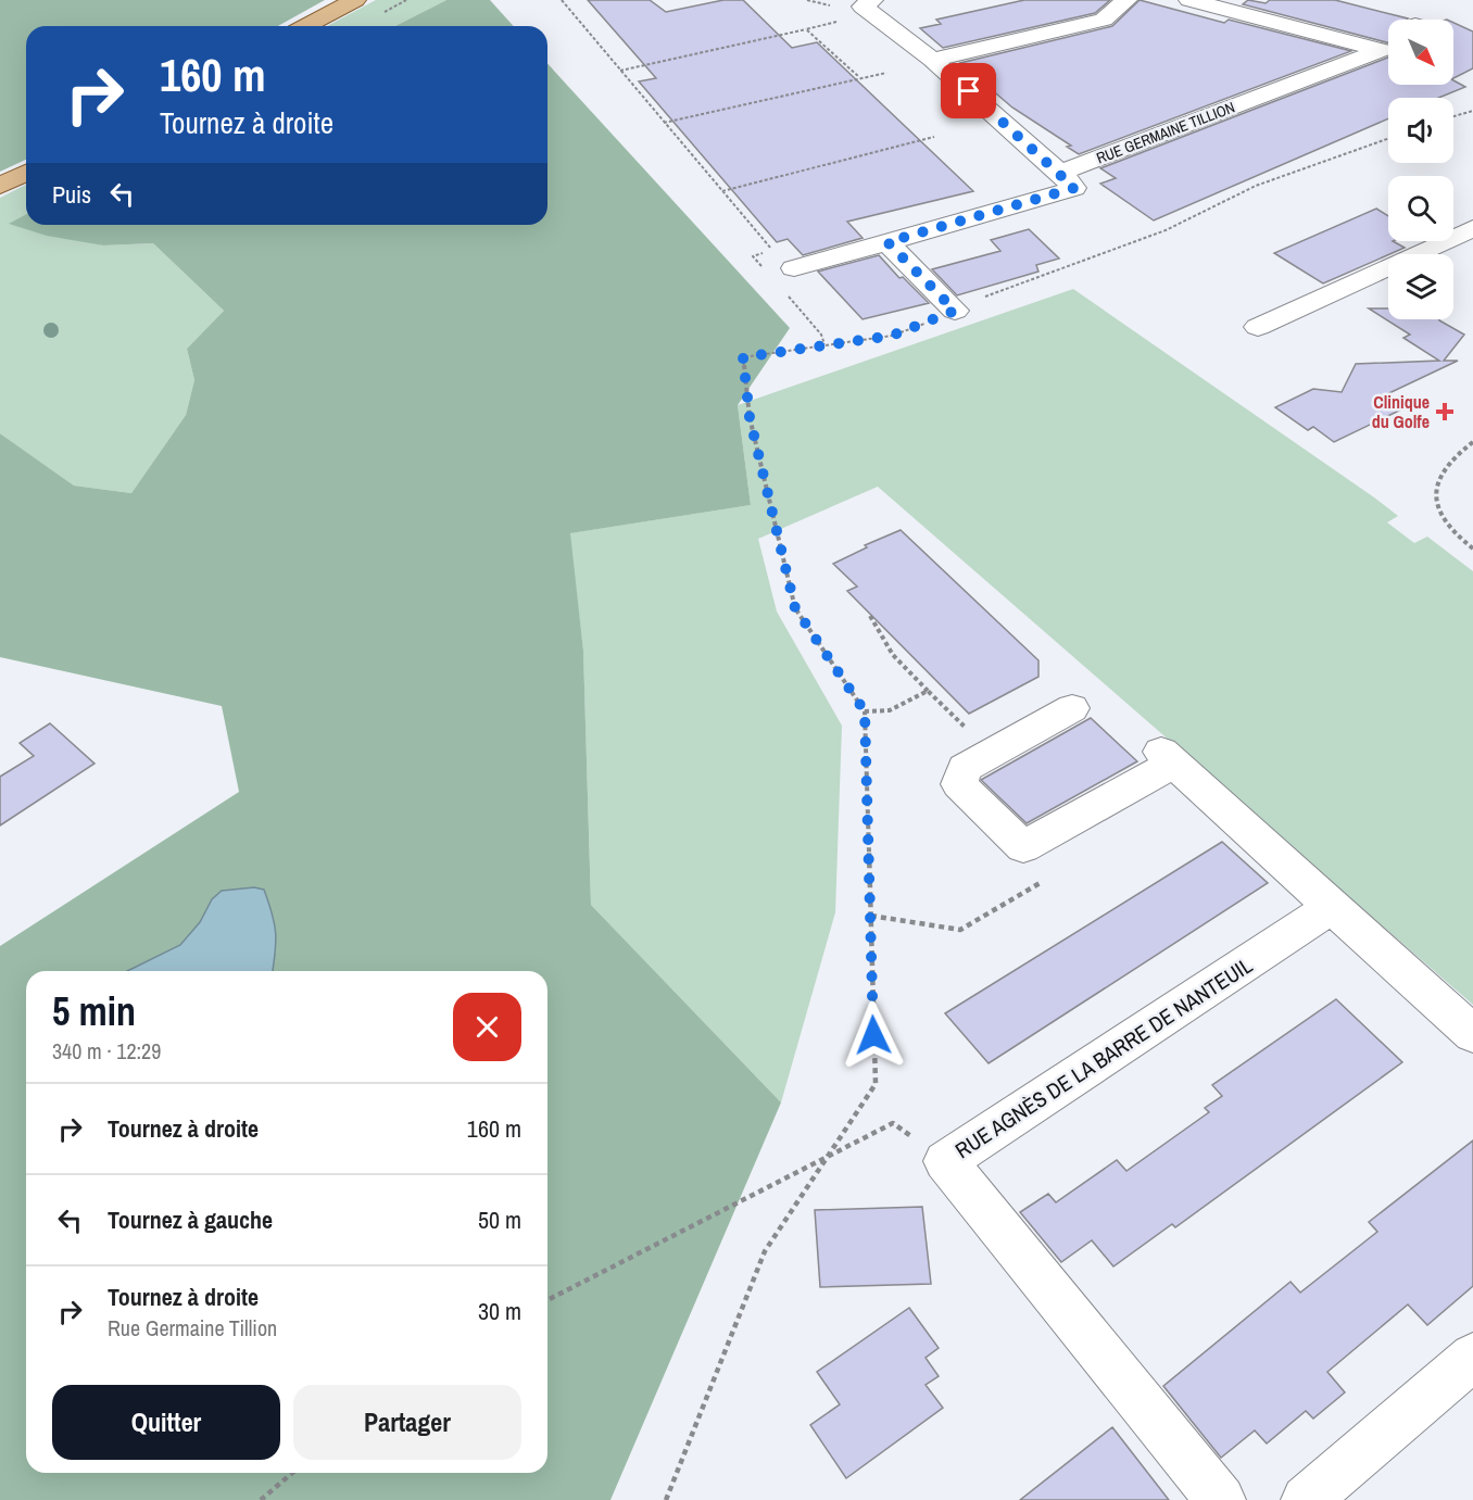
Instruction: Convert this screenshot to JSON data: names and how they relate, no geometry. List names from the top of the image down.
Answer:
{
  "streets": {
    "street": ["RUE GERMAINE TILLION", "RUE AGNÈS DE LA BARRE DE NANTEUIL"]
  },
  "places": {
    "health": ["Clinique du Golfe"]
  },
  "north": "bottom right",
  "page": {
    "turn": ["160 m", "Tournez à droite"],
    "then": "Puis",
    "heading": ["5 min", "340 m · 12:29"],
    "list": [
      {
        "name": "Tournez à droite",
        "value": "160 m"
      },
      {
        "name": "Tournez à gauche",
        "value": "50 m"
      },
      {
        "name": "Tournez à droite",
        "note": "Rue Germaine Tillion",
        "value": "30 m"
      }
    ],
    "buttons": ["Quitter", "Partager"]
  }
}
